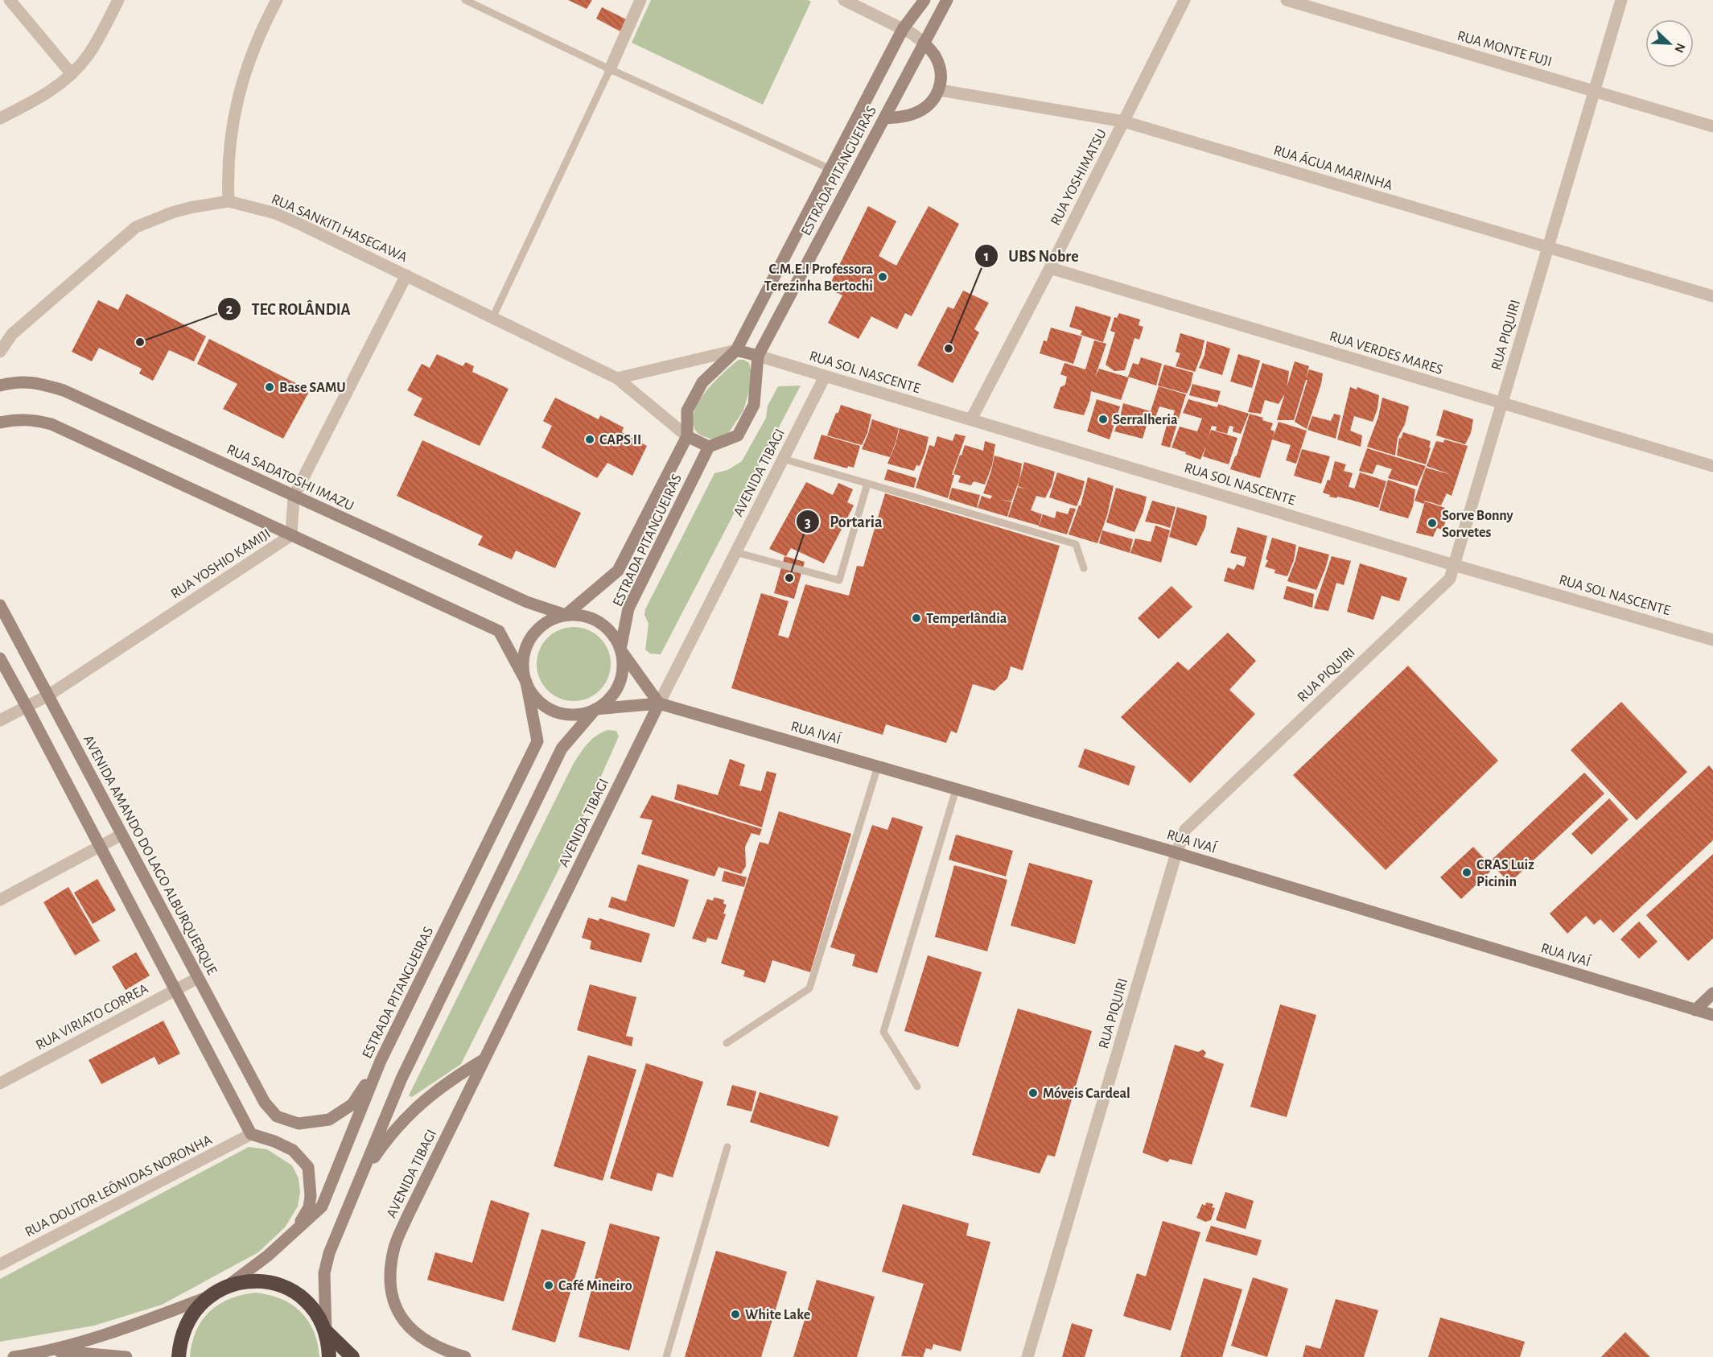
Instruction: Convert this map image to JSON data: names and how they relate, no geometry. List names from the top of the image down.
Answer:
{
  "streets": {
    "street": [
      "RUA MONTE FUJI",
      "RUA ÁGUA MARINHA",
      "ESTRADA PITANGUEIRAS",
      "RUA YOSHIMATSU",
      "RUA SANKITI HASEGAWA",
      "RUA PIQUIRI",
      "RUA VERDES MARES",
      "RUA SOL NASCENTE",
      "AVENIDA TIBAGI",
      "RUA SADATOSHI IMAZU",
      "RUA YOSHIO KAMIJI",
      "RUA IVAÍ",
      "AVENIDA AMANDO DO LAGO ALBURQUERQUE",
      "RUA VIRIATO CORREA",
      "RUA DOUTOR LEÔNIDAS NORONHA"
    ]
  },
  "crossings": [
    ["RUA MONTE FUJI", "RUA PIQUIRI"],
    ["RUA ÁGUA MARINHA", "RUA YOSHIMATSU"],
    ["RUA ÁGUA MARINHA", "RUA PIQUIRI"],
    ["ESTRADA PITANGUEIRAS", "RUA SANKITI HASEGAWA"],
    ["ESTRADA PITANGUEIRAS", "RUA SOL NASCENTE"],
    ["ESTRADA PITANGUEIRAS", "RUA SADATOSHI IMAZU"],
    ["ESTRADA PITANGUEIRAS", "RUA IVAÍ"],
    ["ESTRADA PITANGUEIRAS", "AVENIDA AMANDO DO LAGO ALBURQUERQUE"],
    ["RUA YOSHIMATSU", "RUA VERDES MARES"],
    ["RUA YOSHIMATSU", "RUA SOL NASCENTE"],
    ["RUA SANKITI HASEGAWA", "RUA YOSHIO KAMIJI"],
    ["RUA PIQUIRI", "RUA VERDES MARES"],
    ["RUA PIQUIRI", "RUA SOL NASCENTE"],
    ["RUA PIQUIRI", "RUA IVAÍ"],
    ["RUA SOL NASCENTE", "AVENIDA TIBAGI"],
    ["AVENIDA TIBAGI", "RUA IVAÍ"],
    ["RUA SADATOSHI IMAZU", "RUA YOSHIO KAMIJI"],
    ["RUA SADATOSHI IMAZU", "RUA IVAÍ"],
    ["RUA YOSHIO KAMIJI", "AVENIDA AMANDO DO LAGO ALBURQUERQUE"],
    ["AVENIDA AMANDO DO LAGO ALBURQUERQUE", "RUA VIRIATO CORREA"]
  ],
  "places": [
    "C.M.E.I Professora Terezinha Bertochi",
    "TEC ROLÂNDIA",
    "UBS Nobre",
    "Base SAMU",
    "Serralheria",
    "CAPS II",
    "Sorve Bonny Sorvetes",
    "Portaria",
    "Temperlândia",
    "CRAS Luiz Picinin",
    "Móveis Cardeal",
    "Café Mineiro",
    "White Lake"
  ],
  "north": "bottom right"
}
